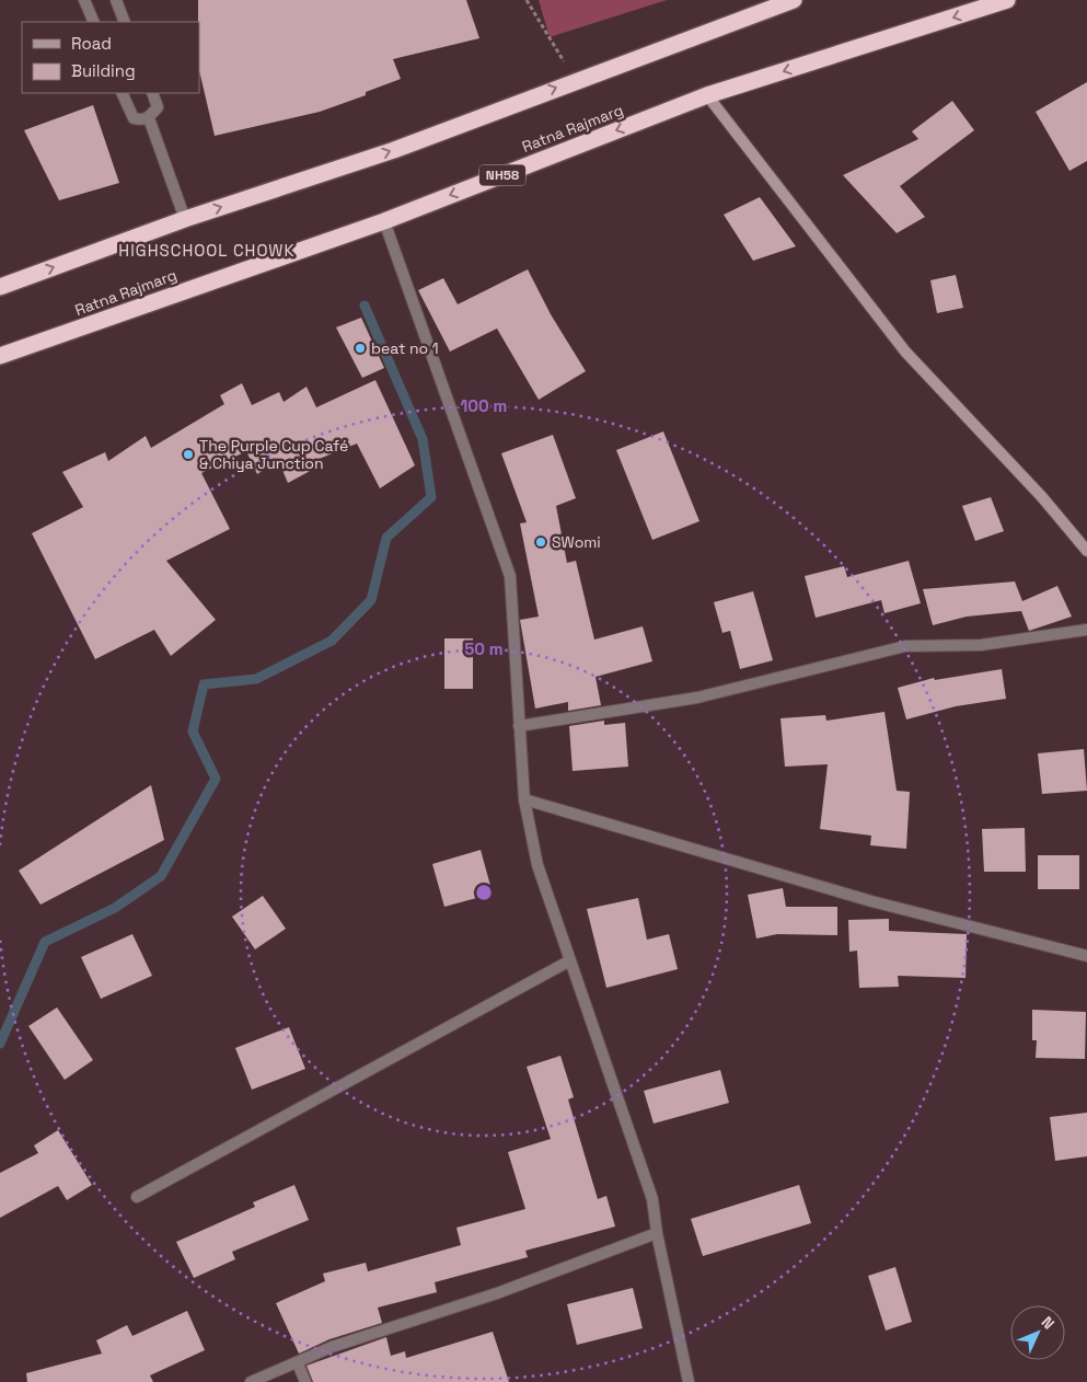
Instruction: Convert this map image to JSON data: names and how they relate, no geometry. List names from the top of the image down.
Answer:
{
  "streets": {
    "highway": ["Ratna Rajmarg", "NH58"]
  },
  "districts": ["HIGHSCHOOL CHOWK"],
  "places": ["beat no 1", "The Purple Cup Café & Chiya Junction", "SWomi"],
  "legend": ["Road", "Building"],
  "north": "top right",
  "rings": ["100 m", "50 m"]
}
